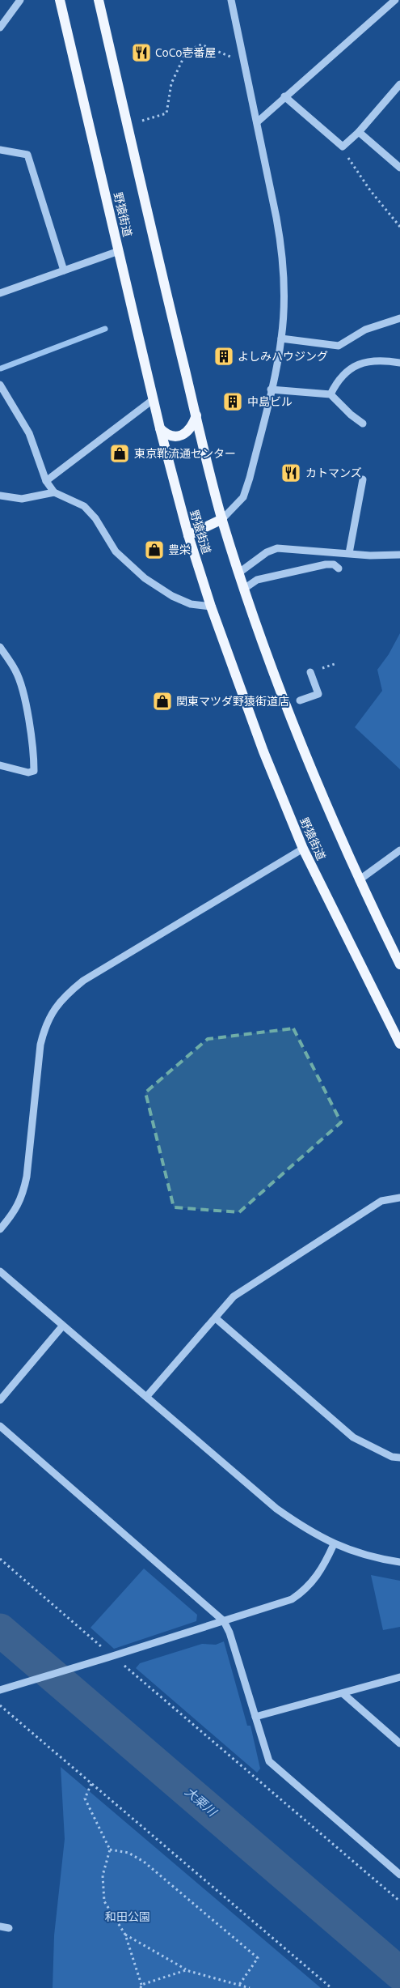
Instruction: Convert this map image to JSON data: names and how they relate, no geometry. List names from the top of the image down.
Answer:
{
  "streets": {
    "main road": ["野猿街道"]
  },
  "water": ["大栗川"],
  "parks": ["和田公園"],
  "places": {
    "restaurant": ["CoCo壱番屋", "カトマンズ"],
    "building": ["よしみハウジング", "中島ビル"],
    "shop": ["東京靴流通センター", "豊栄", "関東マツダ野猿街道店"]
  }
}
